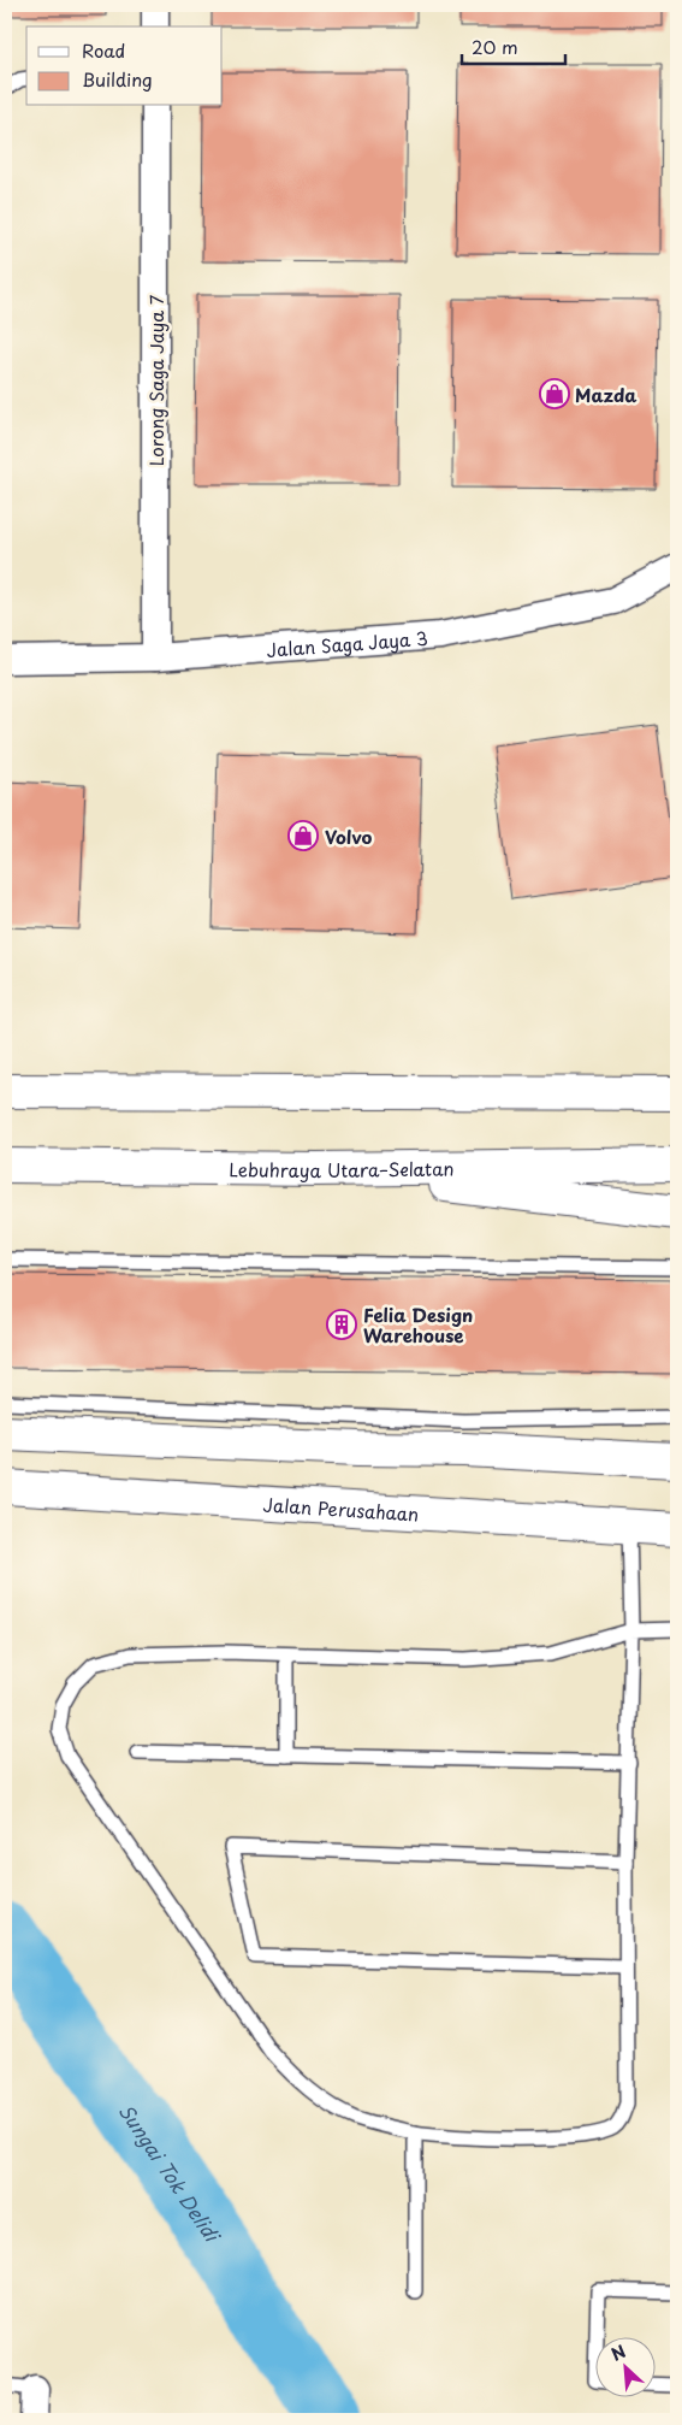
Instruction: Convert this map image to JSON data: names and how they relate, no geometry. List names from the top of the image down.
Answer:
{
  "streets": {
    "main road": ["Lebuhraya Utara–Selatan", "Jalan Perusahaan"],
    "street": ["Lorong Saga Jaya 7", "Jalan Saga Jaya 3"]
  },
  "crossings": [
    ["Lorong Saga Jaya 7", "Jalan Saga Jaya 3"]
  ],
  "water": ["Sungai Tok Delidi"],
  "places": {
    "shop": ["Mazda", "Volvo"],
    "building": ["Felia Design Warehouse"]
  },
  "legend": ["Road", "Building"],
  "scale_bar": "20 m",
  "north": "top left"
}
